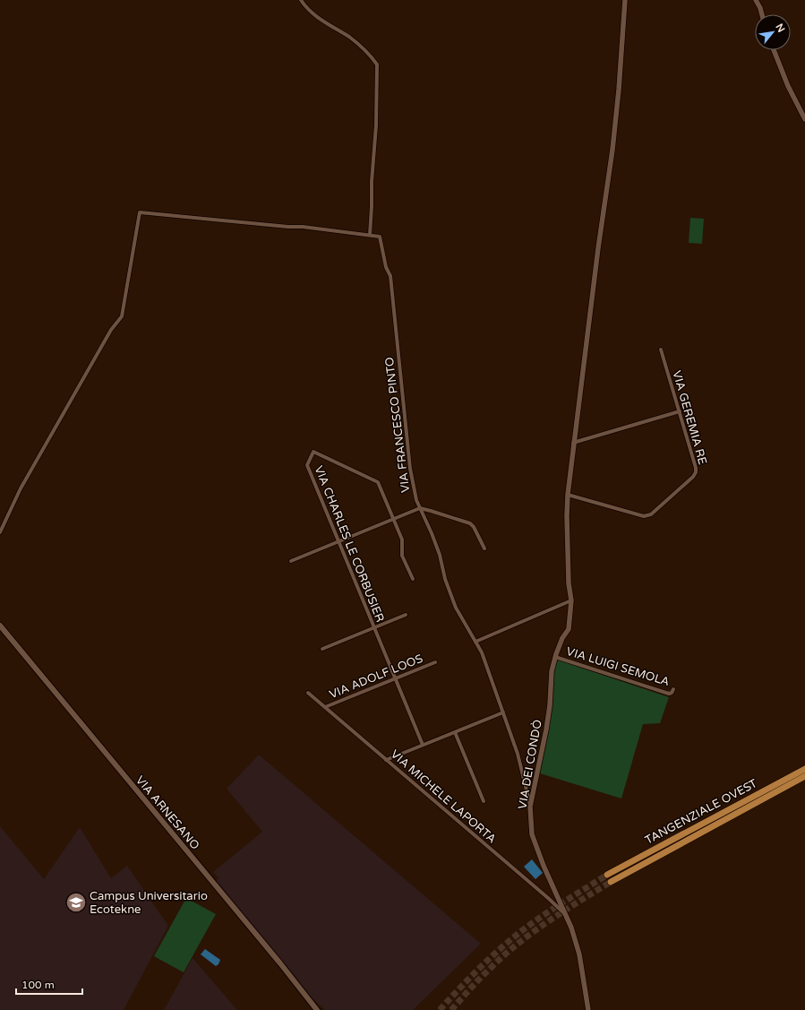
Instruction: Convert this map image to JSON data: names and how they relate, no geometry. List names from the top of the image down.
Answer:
{
  "streets": {
    "highway": ["TANGENZIALE OVEST"],
    "main road": ["VIA ARNESANO"],
    "street": [
      "VIA GEREMIA RE",
      "VIA FRANCESCO PINTO",
      "VIA CHARLES LE CORBUSIER",
      "VIA LUIGI SEMOLA",
      "VIA ADOLF LOOS",
      "VIA DEI CONDÒ",
      "VIA MICHELE LAPORTA"
    ]
  },
  "crossings": [
    ["VIA GEREMIA RE", "VIA DEI CONDÒ"],
    ["VIA FRANCESCO PINTO", "VIA DEI CONDÒ"],
    ["VIA CHARLES LE CORBUSIER", "VIA ADOLF LOOS"],
    ["VIA LUIGI SEMOLA", "VIA DEI CONDÒ"],
    ["VIA ADOLF LOOS", "VIA MICHELE LAPORTA"],
    ["VIA DEI CONDÒ", "VIA MICHELE LAPORTA"]
  ],
  "places": {
    "school or university": ["Campus Universitario Ecotekne"]
  },
  "scale_bar": "100 m",
  "north": "top right"
}
